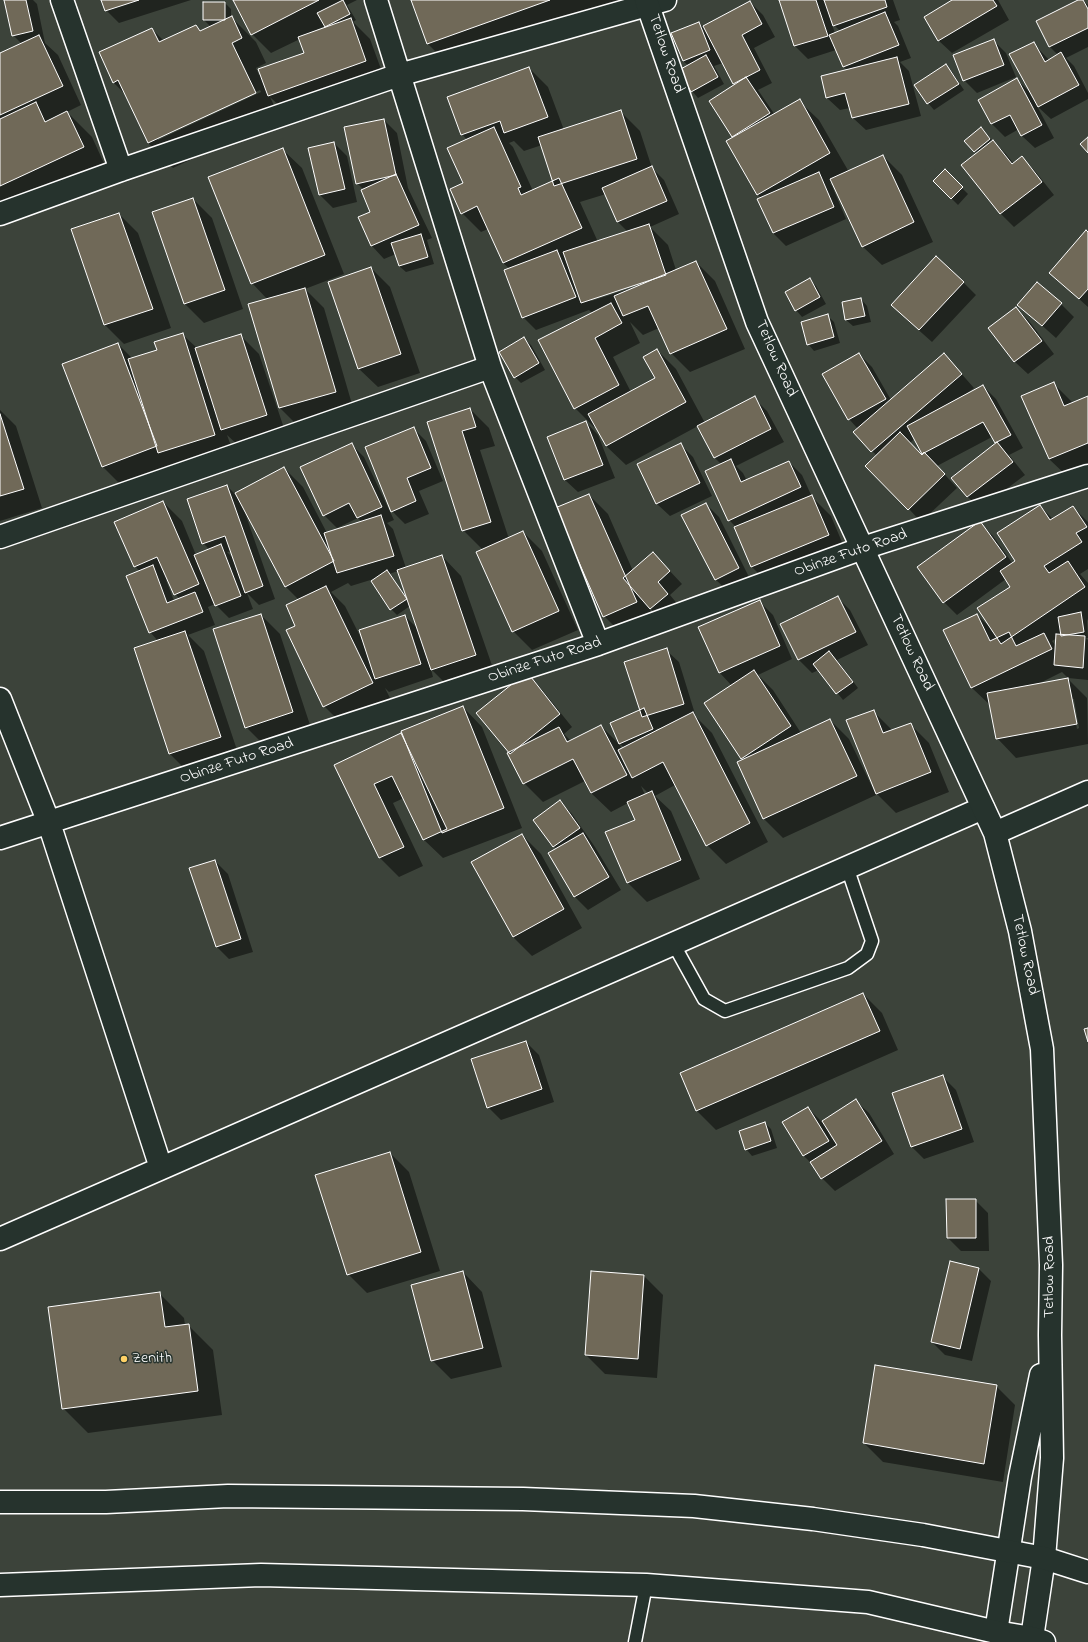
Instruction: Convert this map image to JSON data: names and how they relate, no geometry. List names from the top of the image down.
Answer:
{
  "streets": {
    "street": ["Tetlow Road", "Obinze Futo Road"]
  },
  "crossings": [
    ["Tetlow Road", "Obinze Futo Road"]
  ],
  "places": ["Zenith"]
}
